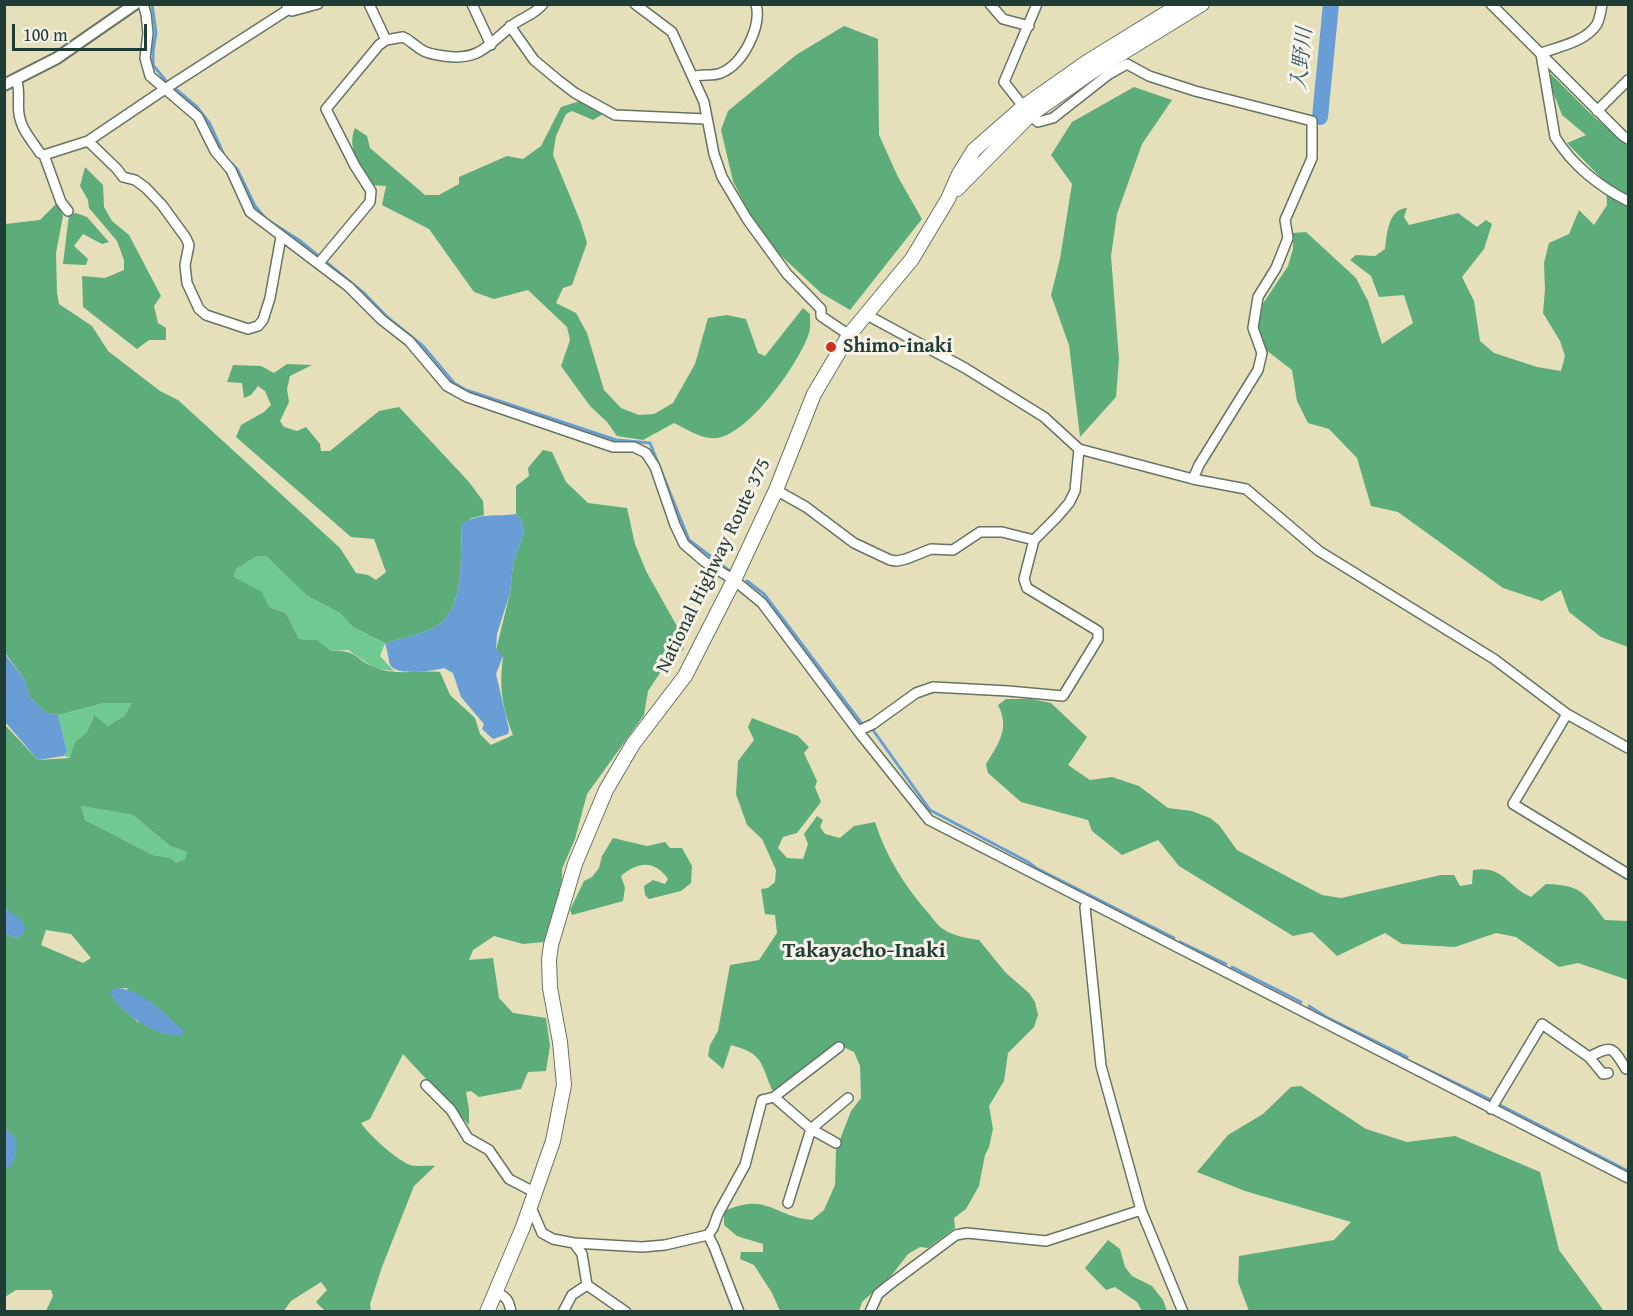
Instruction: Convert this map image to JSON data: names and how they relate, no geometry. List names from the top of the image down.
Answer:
{
  "streets": {
    "highway": ["National Highway Route 375"]
  },
  "districts": ["Takayacho-Inaki"],
  "water": ["入野川"],
  "places": ["Shimo-inaki"],
  "scale_bar": "100 m"
}
